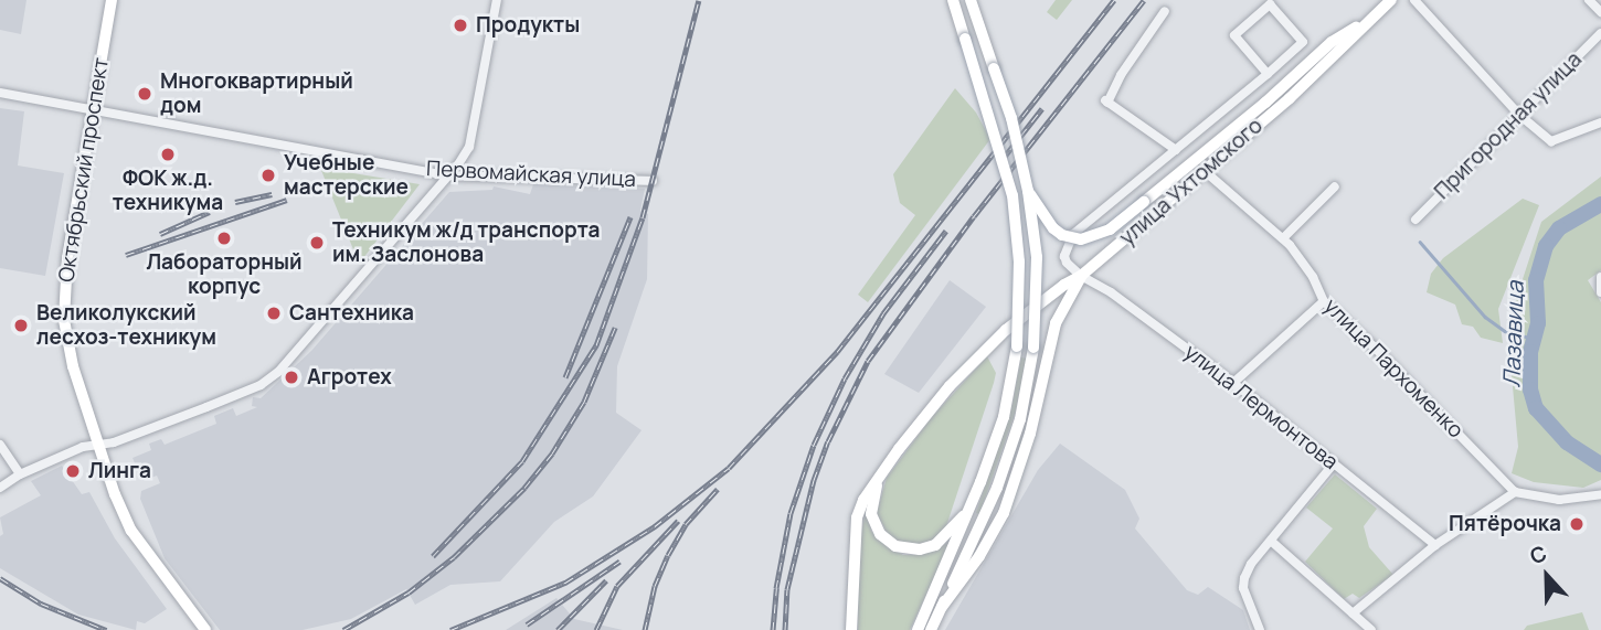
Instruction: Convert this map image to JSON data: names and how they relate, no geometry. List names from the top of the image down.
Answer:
{
  "streets": {
    "main road": ["Октябрьский проспект", "улица Ухтомского"],
    "street": [
      "Пригородная улица",
      "Первомайская улица",
      "улица Пархоменко",
      "улица Лермонтова"
    ]
  },
  "crossings": [
    ["Октябрьский проспект", "Первомайская улица"],
    ["улица Ухтомского", "улица Пархоменко"],
    ["улица Ухтомского", "улица Лермонтова"]
  ],
  "water": ["Лазавица"],
  "places": [
    "Продукты",
    "Многоквартирный дом",
    "ФОК ж.д. техникума",
    "Учебные мастерские",
    "Лабораторный корпус",
    "Техникум ж/д транспорта им. Заслонова",
    "Сантехника",
    "Великолукский лесхоз-техникум",
    "Агротех",
    "Линга",
    "Пятёрочка"
  ],
  "north": "top"
}
